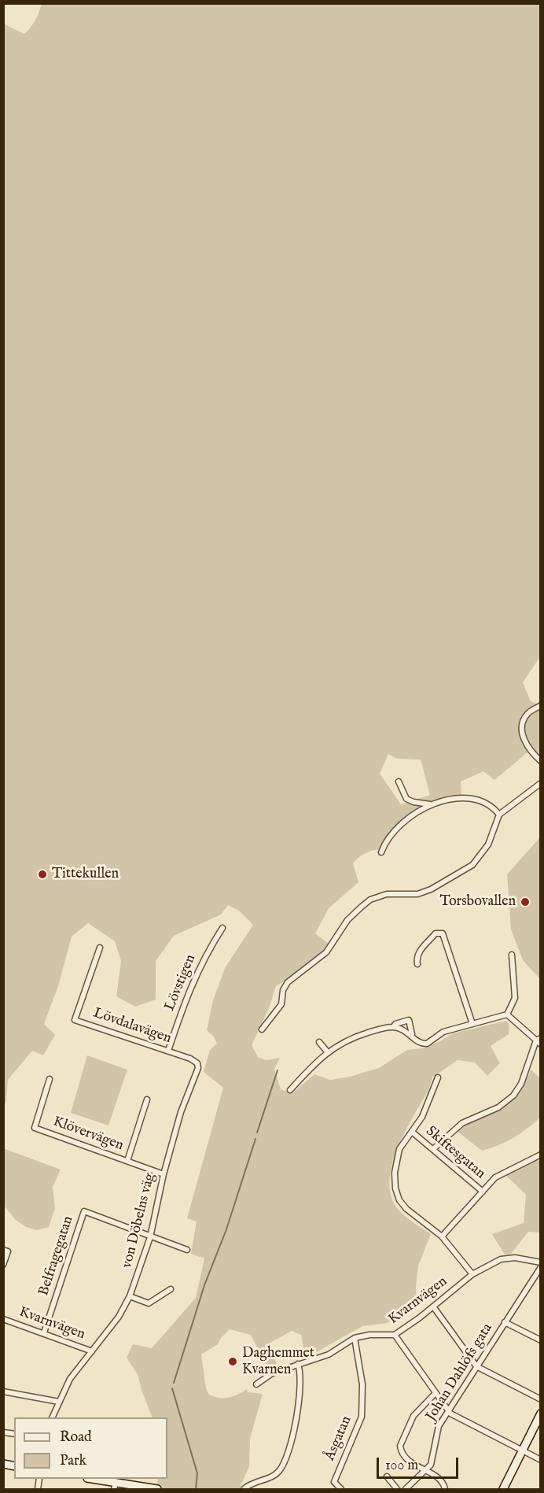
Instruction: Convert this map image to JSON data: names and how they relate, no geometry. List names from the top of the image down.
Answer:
{
  "streets": {
    "street": [
      "Lövstigen",
      "Lövdalavägen",
      "Klövervägen",
      "Skiftesgatan",
      "von Döbelns väg",
      "Belfragegatan",
      "Kvarnvägen",
      "Johan Dahlöfs gata",
      "Åsgatan"
    ]
  },
  "crossings": [
    ["Lövstigen", "Lövdalavägen"],
    ["Lövdalavägen", "von Döbelns väg"],
    ["Klövervägen", "von Döbelns väg"],
    ["von Döbelns väg", "Belfragegatan"],
    ["von Döbelns väg", "Kvarnvägen"],
    ["Belfragegatan", "Kvarnvägen"],
    ["Kvarnvägen", "Åsgatan"]
  ],
  "places": ["Tittekullen", "Torsbovallen", "Daghemmet Kvarnen"],
  "legend": ["Road", "Park"],
  "scale_bar": "100 m"
}
